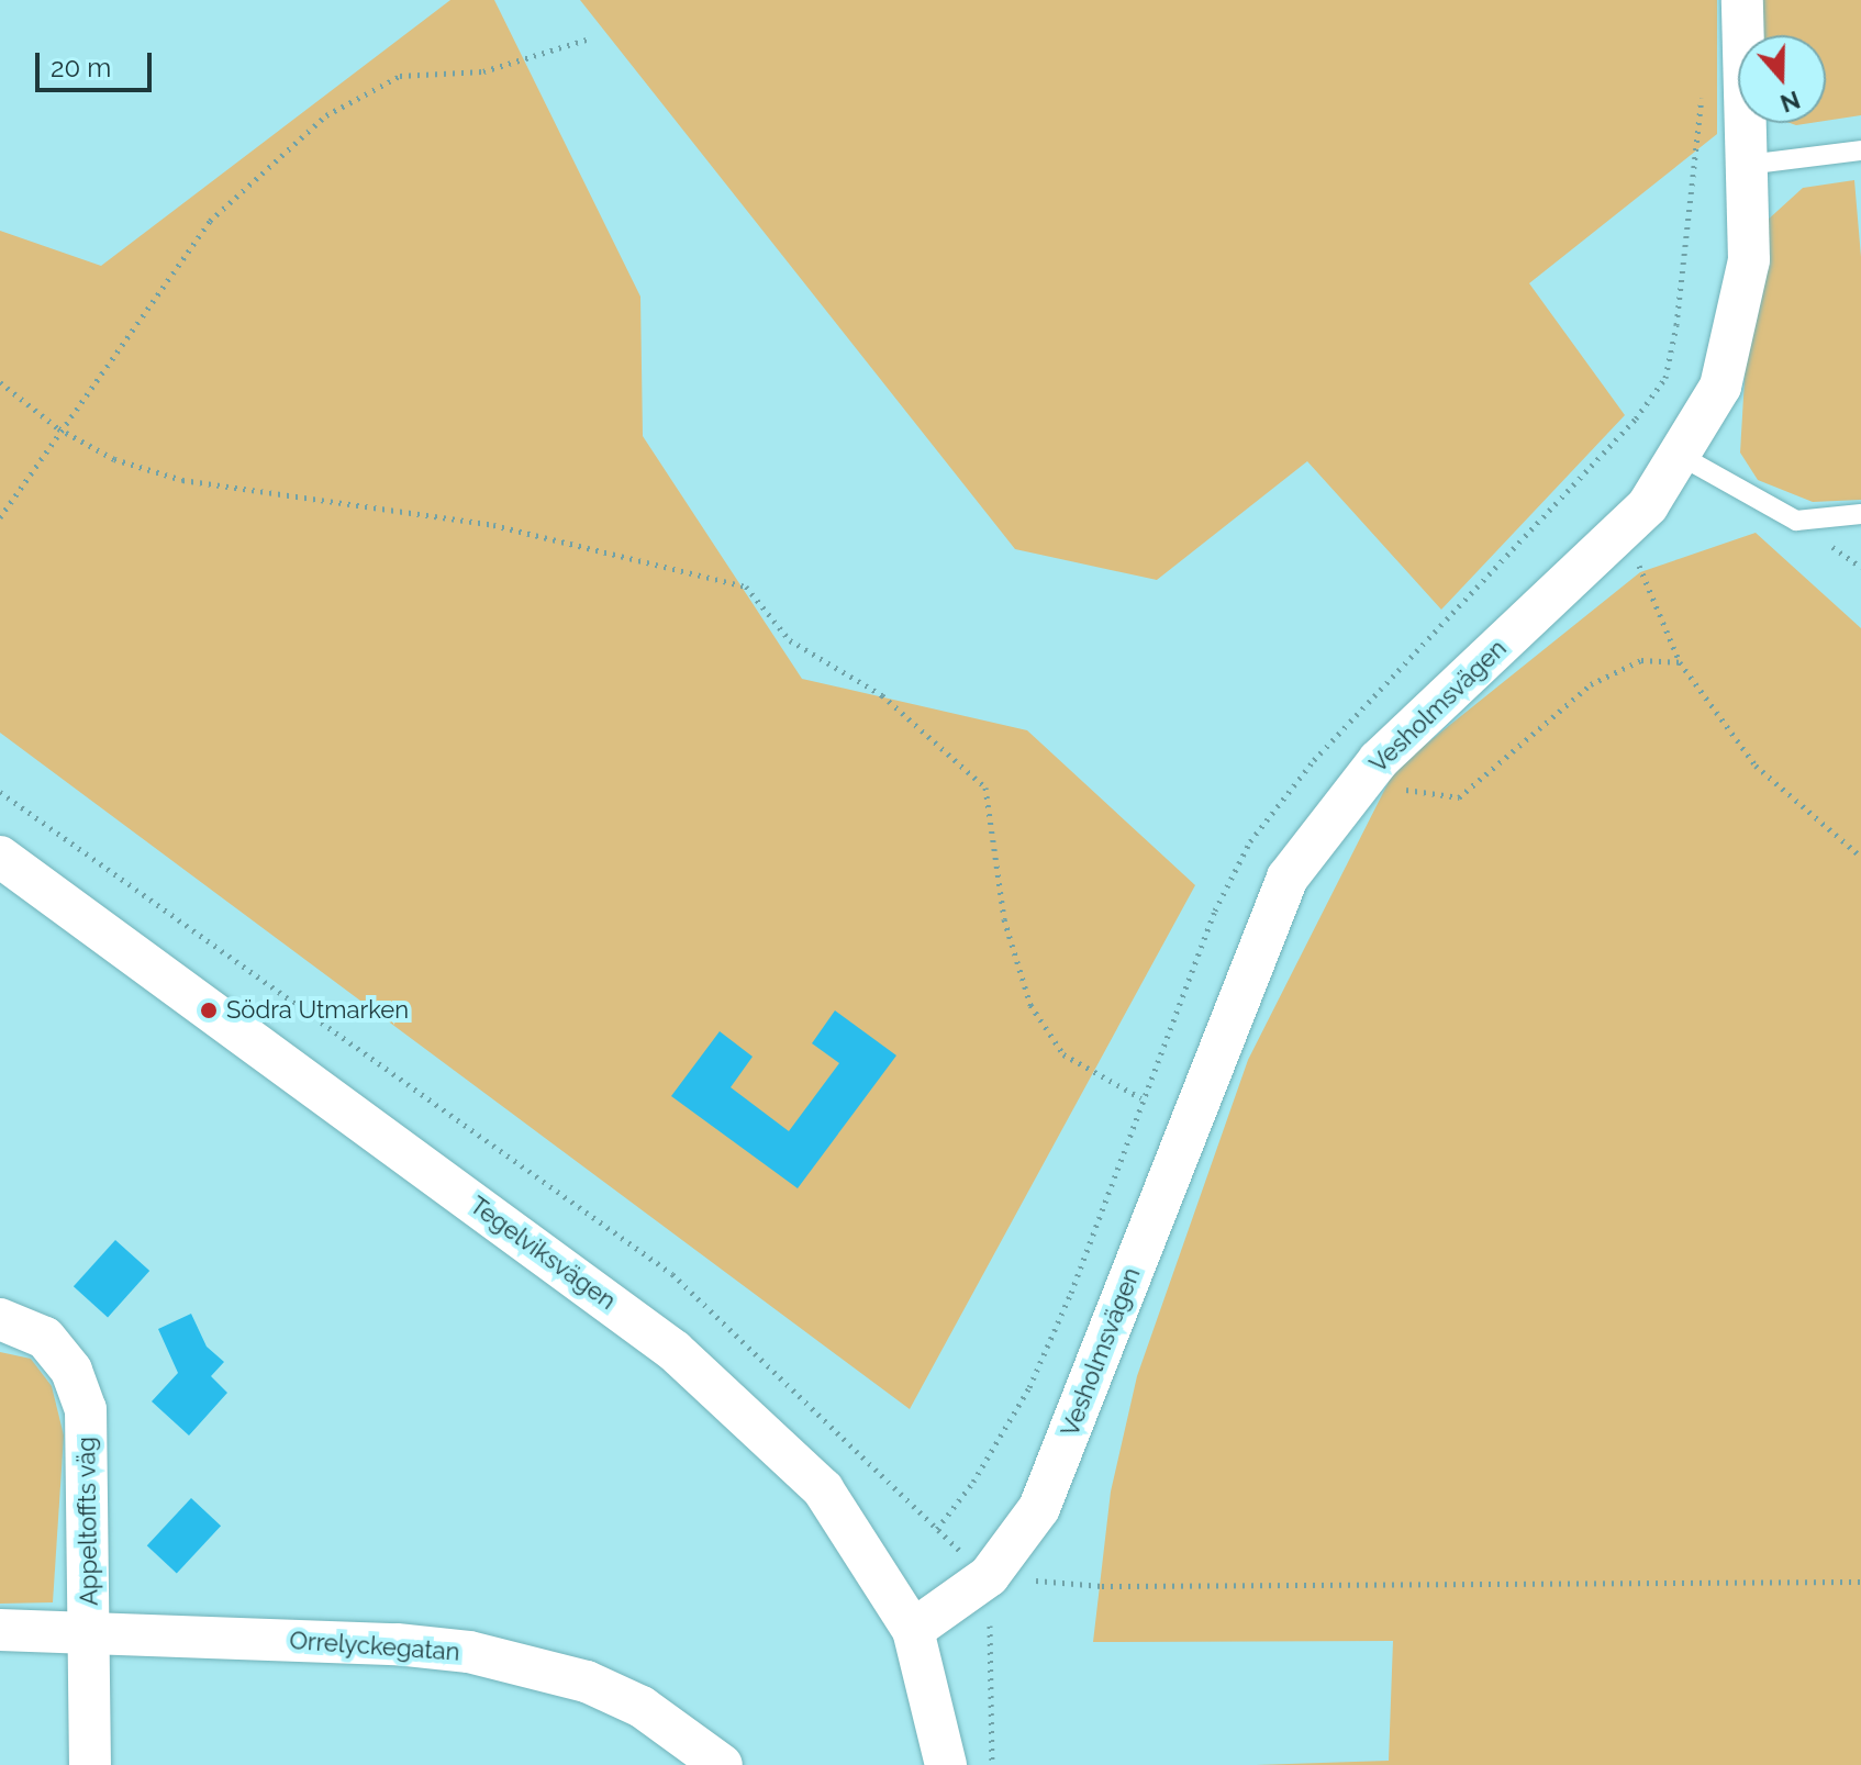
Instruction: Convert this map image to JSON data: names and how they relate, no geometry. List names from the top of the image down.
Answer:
{
  "streets": {
    "street": [
      "Vesholmsvägen",
      "Tegelviksvägen",
      "Appeltoffts väg",
      "Orrelyckegatan"
    ]
  },
  "crossings": [
    ["Vesholmsvägen", "Tegelviksvägen"],
    ["Appeltoffts väg", "Orrelyckegatan"]
  ],
  "places": ["Södra Utmarken"],
  "scale_bar": "20 m",
  "north": "bottom"
}
